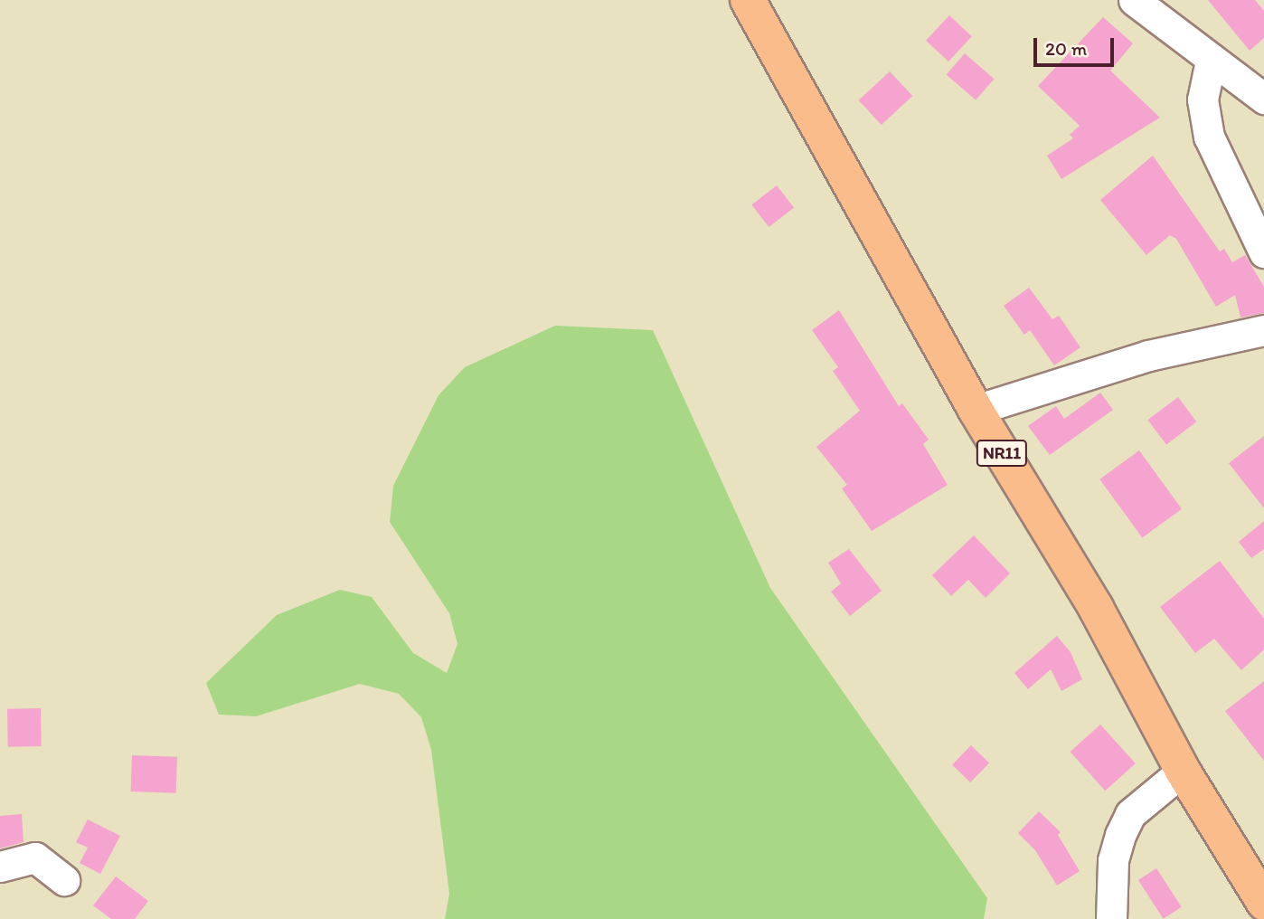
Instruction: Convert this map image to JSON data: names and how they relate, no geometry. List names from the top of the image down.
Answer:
{
  "streets": {
    "highway": ["NR11"]
  },
  "scale_bar": "20 m"
}
